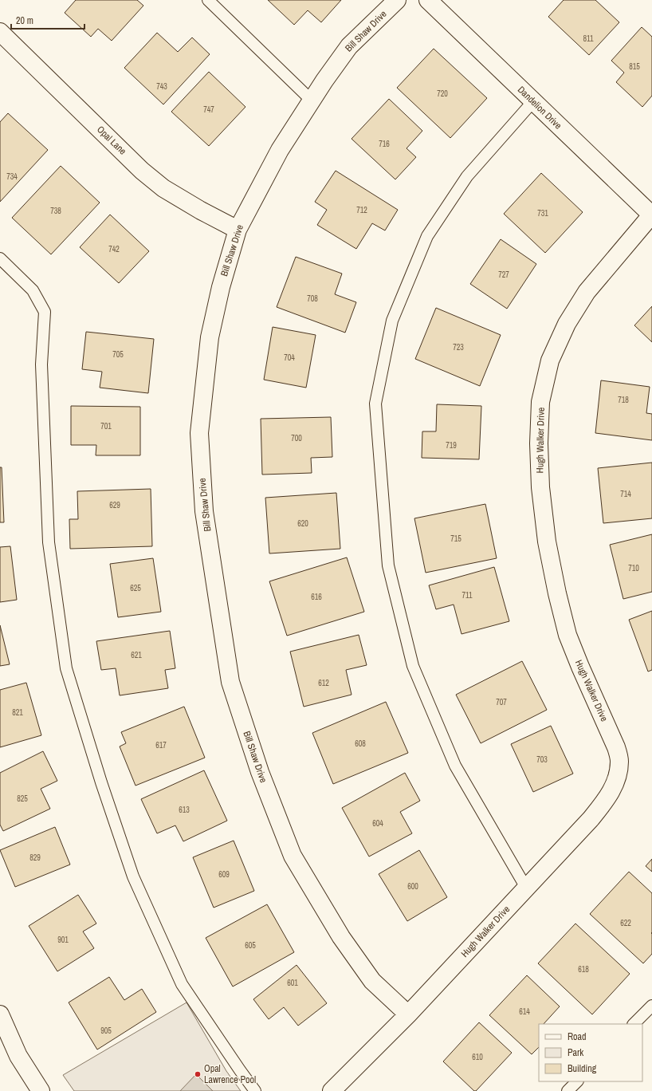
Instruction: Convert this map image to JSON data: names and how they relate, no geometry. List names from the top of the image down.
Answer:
{
  "streets": {
    "street": [
      "Bill Shaw Drive",
      "Dandelion Drive",
      "Opal Lane",
      "Hugh Walker Drive"
    ]
  },
  "crossings": [
    ["Bill Shaw Drive", "Opal Lane"],
    ["Bill Shaw Drive", "Hugh Walker Drive"],
    ["Dandelion Drive", "Hugh Walker Drive"]
  ],
  "places": ["Opal Lawrence Pool"],
  "house_numbers": [
    "811",
    "815",
    "743",
    "720",
    "747",
    "716",
    "734",
    "712",
    "738",
    "731",
    "742",
    "727",
    "708",
    "723",
    "705",
    "704",
    "718",
    "701",
    "700",
    "719",
    "714",
    "629",
    "620",
    "715",
    "710",
    "625",
    "711",
    "616",
    "621",
    "612",
    "707",
    "821",
    "608",
    "617",
    "703",
    "825",
    "613",
    "604",
    "829",
    "609",
    "600",
    "622",
    "901",
    "605",
    "618",
    "601",
    "614",
    "905",
    "610"
  ],
  "legend": ["Road", "Park", "Building"],
  "scale_bar": "20 m"
}
